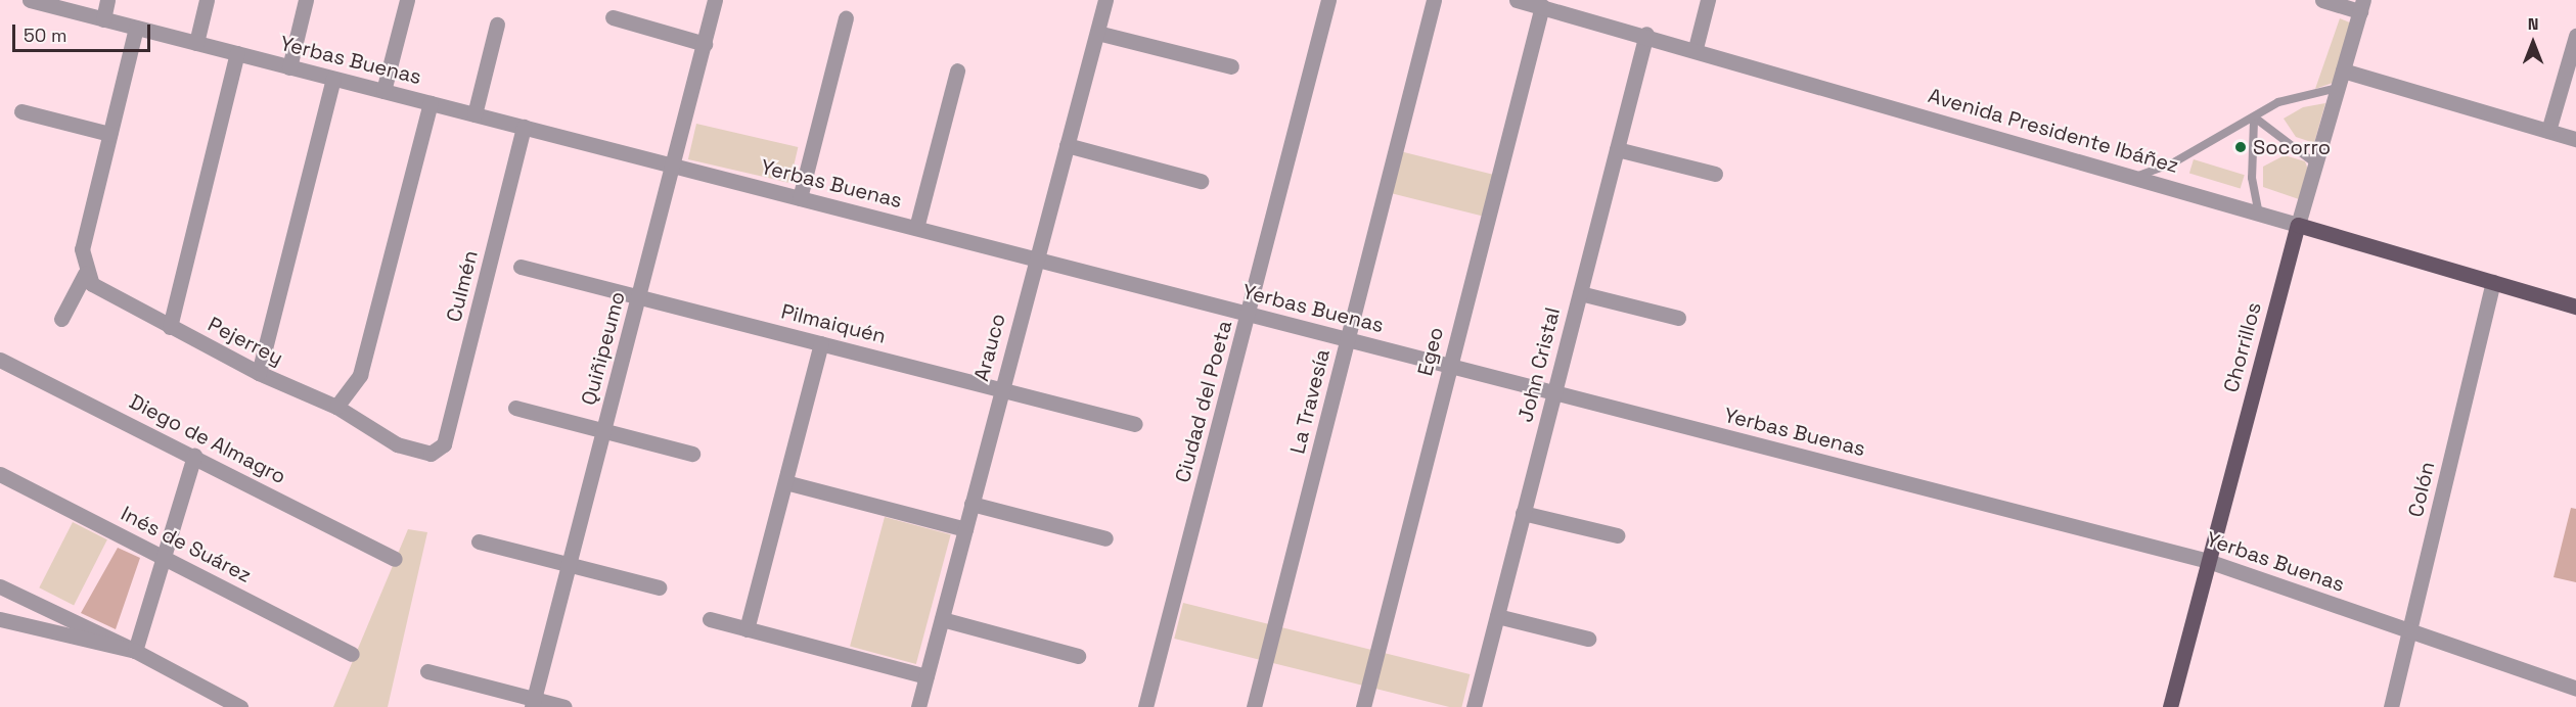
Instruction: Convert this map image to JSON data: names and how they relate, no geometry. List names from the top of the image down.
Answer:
{
  "streets": {
    "main road": ["Avenida Presidente Ibáñez", "Chorrillos"],
    "street": [
      "Yerbas Buenas",
      "Culmén",
      "Pilmaiquén",
      "Pejerrey",
      "Arauco",
      "Quiñipeumo",
      "Egeo",
      "John Cristal",
      "Ciudad del Poeta",
      "La Travesía",
      "Diego de Almagro",
      "Colón",
      "Inés de Suárez"
    ]
  },
  "crossings": [
    ["Yerbas Buenas", "Culmén"],
    ["Yerbas Buenas", "Arauco"],
    ["Yerbas Buenas", "Chorrillos"],
    ["Yerbas Buenas", "Quiñipeumo"],
    ["Yerbas Buenas", "Egeo"],
    ["Yerbas Buenas", "John Cristal"],
    ["Yerbas Buenas", "Ciudad del Poeta"],
    ["Yerbas Buenas", "La Travesía"],
    ["Yerbas Buenas", "Colón"],
    ["Avenida Presidente Ibáñez", "Chorrillos"],
    ["Avenida Presidente Ibáñez", "Egeo"],
    ["Avenida Presidente Ibáñez", "John Cristal"],
    ["Avenida Presidente Ibáñez", "Colón"],
    ["Culmén", "Pejerrey"],
    ["Pilmaiquén", "Arauco"],
    ["Pilmaiquén", "Quiñipeumo"]
  ],
  "places": ["Socorro"],
  "scale_bar": "50 m",
  "north": "top"
}
